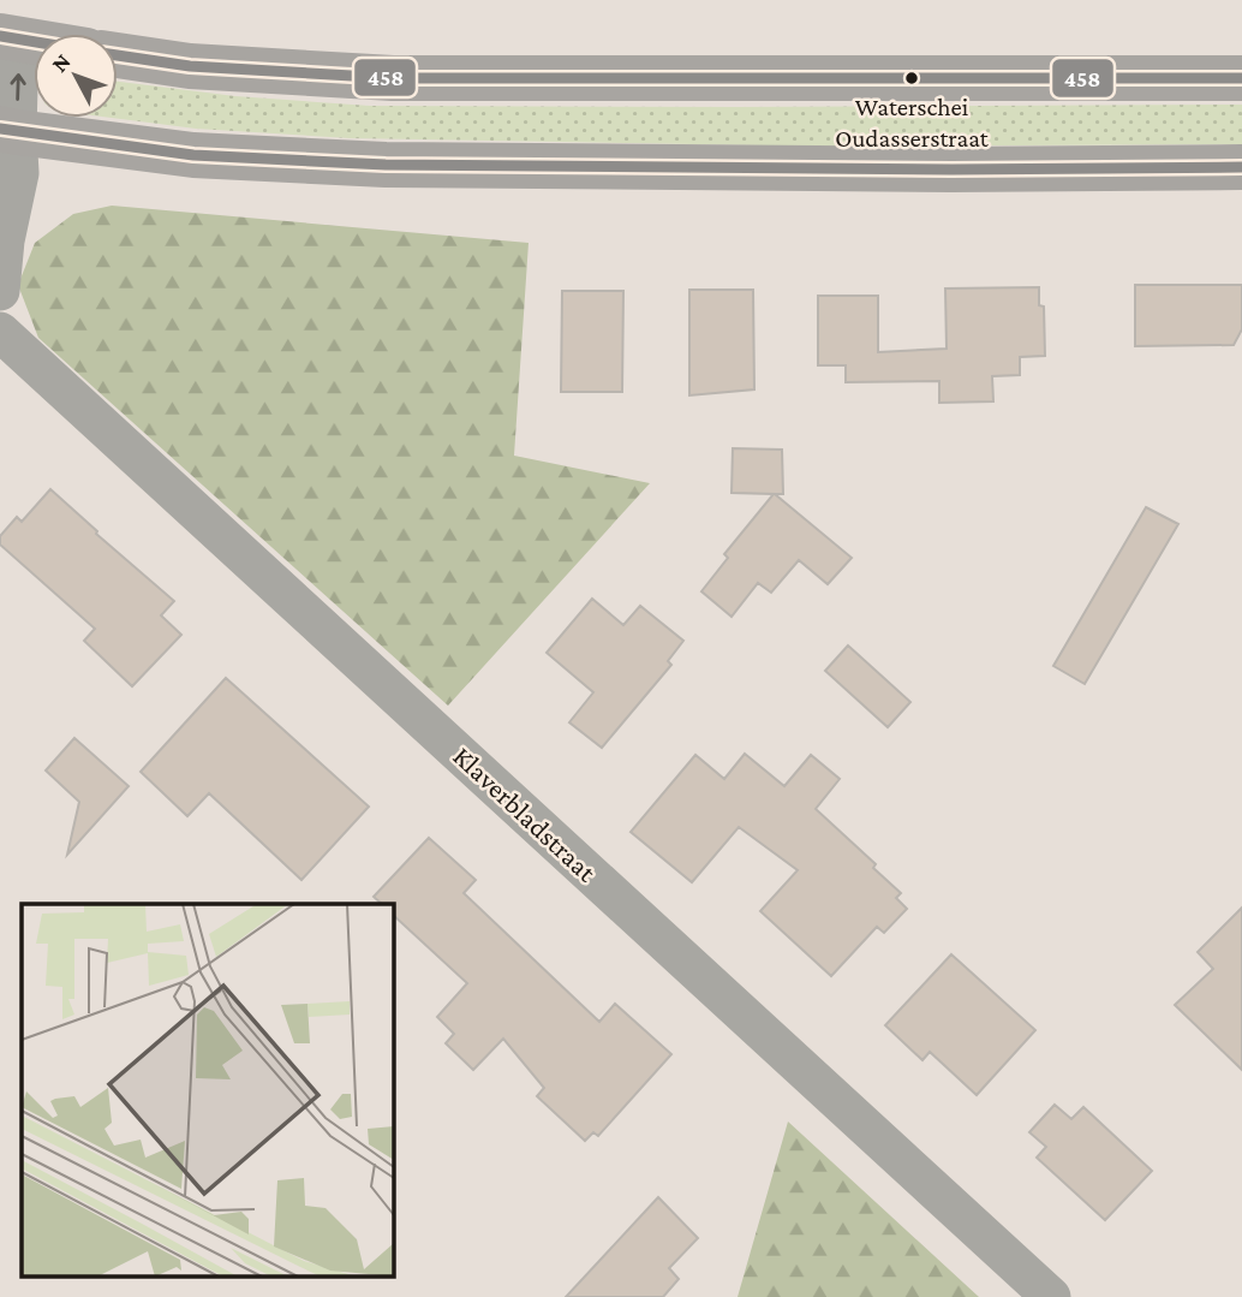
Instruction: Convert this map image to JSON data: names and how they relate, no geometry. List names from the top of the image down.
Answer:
{
  "streets": {
    "street": ["Klaverbladstraat"]
  },
  "places": ["Waterschei Oudasserstraat"],
  "lines": ["transit line 458"],
  "north": "top left"
}
